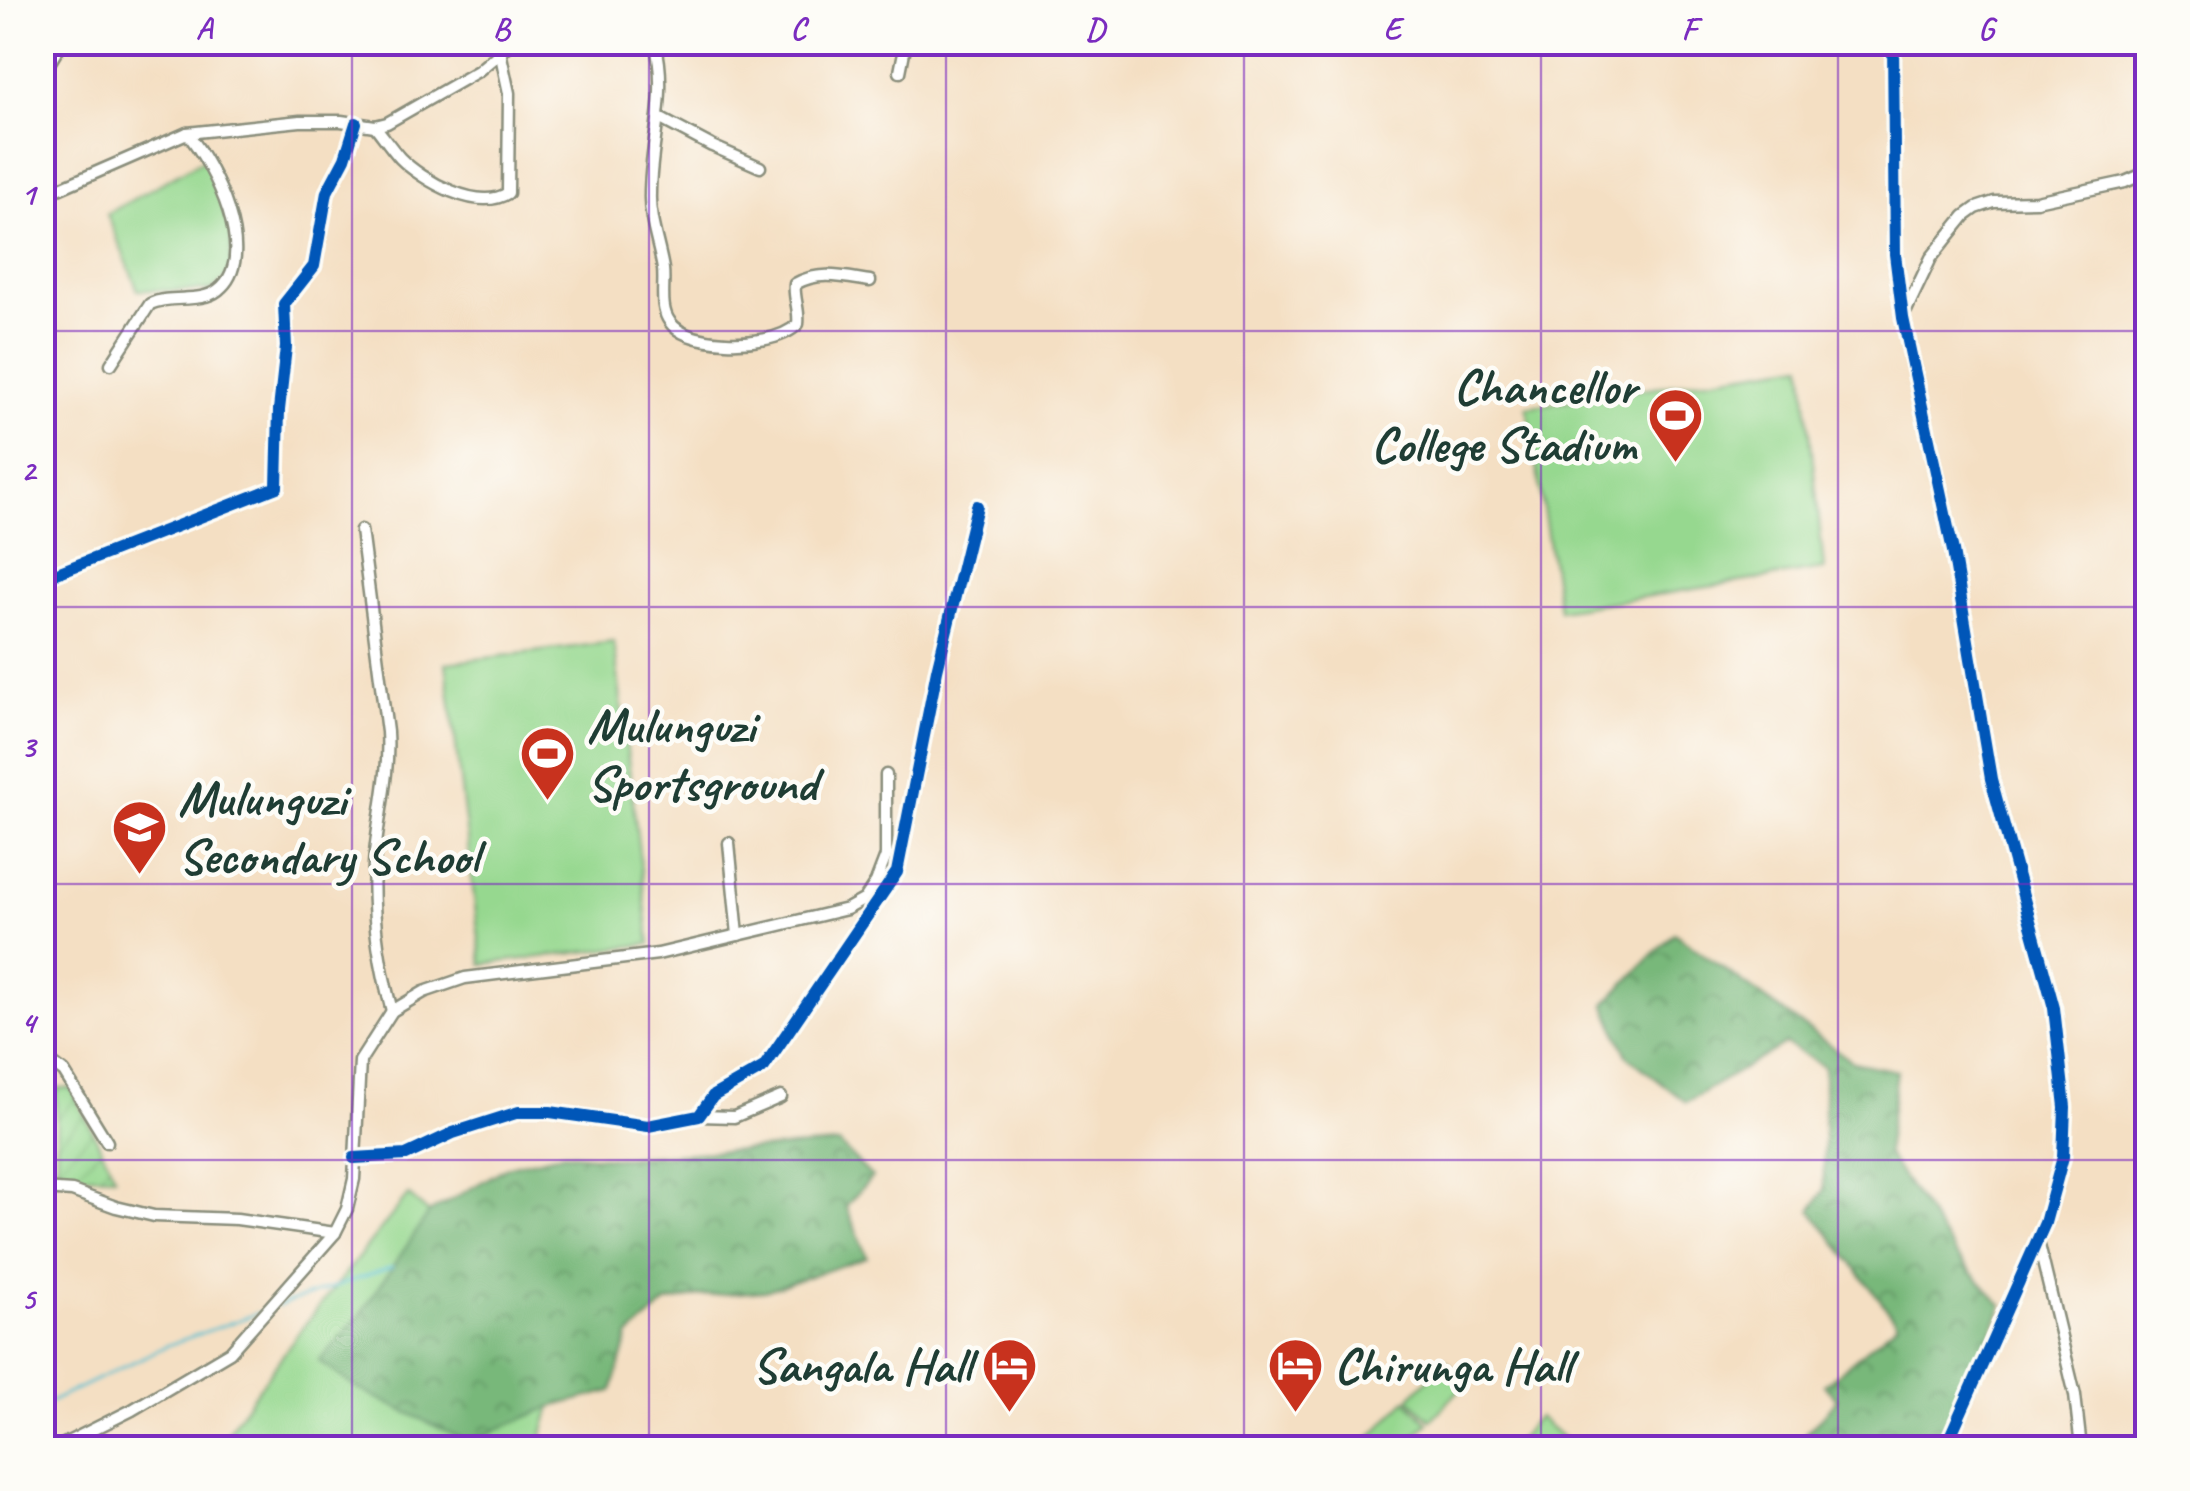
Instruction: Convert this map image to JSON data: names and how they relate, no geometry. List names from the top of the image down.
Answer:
{
  "places": {
    "sports": ["Chancellor College Stadium", "Mulunguzi Sportsground"],
    "school or university": ["Mulunguzi Secondary School"],
    "hotel": ["Sangala Hall", "Chirunga Hall"]
  },
  "grid": {
    "columns": [
      "A",
      "B",
      "C",
      "D",
      "E",
      "F",
      "G"
    ],
    "rows": [
      "1",
      "2",
      "3",
      "4",
      "5"
    ]
  }
}
